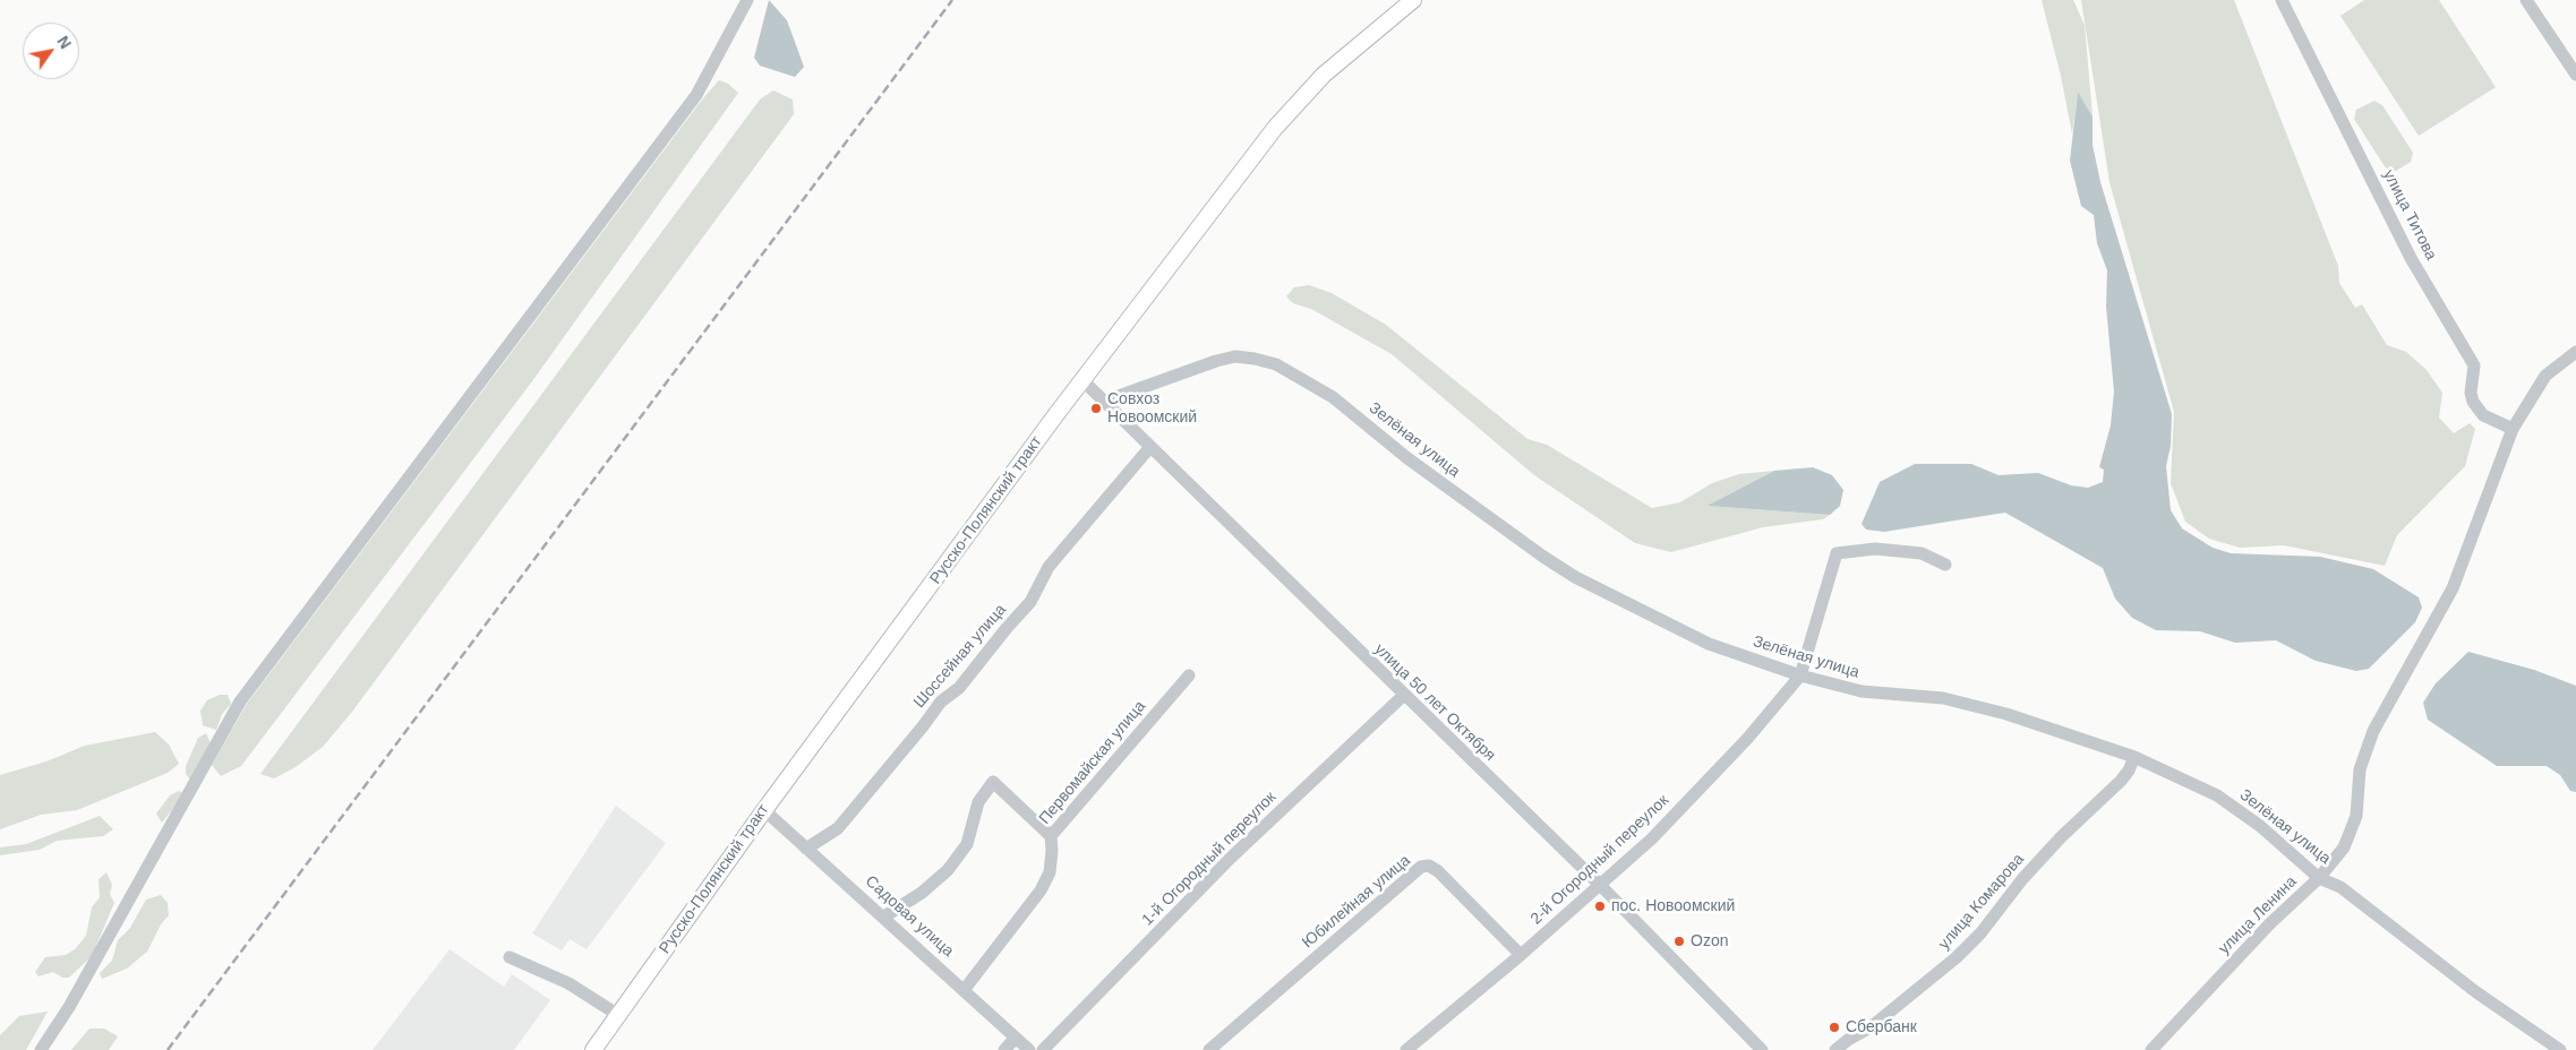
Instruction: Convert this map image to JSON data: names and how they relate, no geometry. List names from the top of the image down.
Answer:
{
  "streets": {
    "main road": ["Русско-Полянский тракт"],
    "street": [
      "улица Титова",
      "Зелёная улица",
      "Шоссейная улица",
      "улица 50 лет Октября",
      "Первомайская улица",
      "1-й Огородный переулок",
      "2-й Огородный переулок",
      "Юбилейная улица",
      "улица Комарова",
      "улица Ленина",
      "Садовая улица"
    ]
  },
  "crossings": [
    ["улица Титова", "улица Ленина"],
    ["Зелёная улица", "улица 50 лет Октября"],
    ["Зелёная улица", "2-й Огородный переулок"],
    ["Зелёная улица", "улица Комарова"],
    ["Зелёная улица", "улица Ленина"],
    ["Русско-Полянский тракт", "улица 50 лет Октября"],
    ["Русско-Полянский тракт", "Садовая улица"],
    ["Шоссейная улица", "улица 50 лет Октября"],
    ["Шоссейная улица", "Садовая улица"],
    ["улица 50 лет Октября", "1-й Огородный переулок"],
    ["улица 50 лет Октября", "2-й Огородный переулок"],
    ["Первомайская улица", "Садовая улица"],
    ["2-й Огородный переулок", "Юбилейная улица"]
  ],
  "places": [
    "Совхоз Новоомский",
    "пос. Новоомский",
    "Ozon",
    "Сбербанк"
  ],
  "north": "top right"
}
